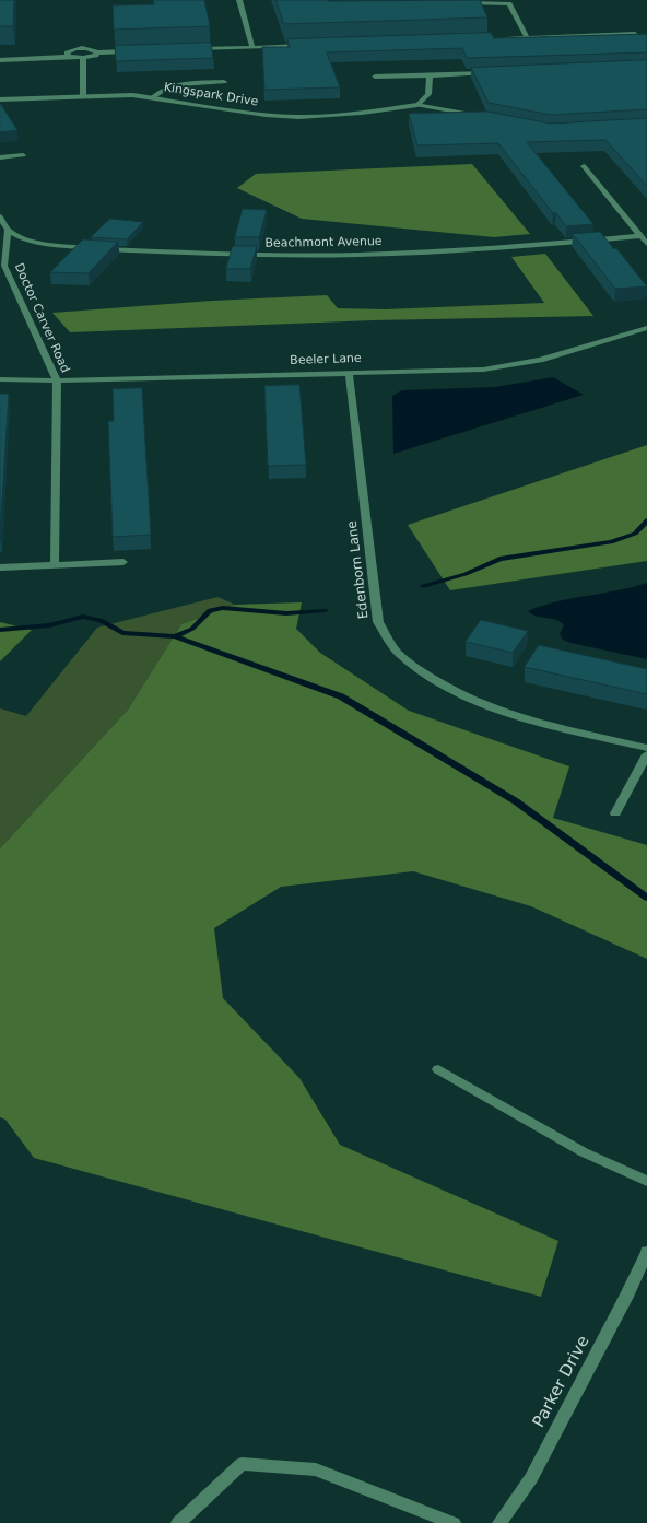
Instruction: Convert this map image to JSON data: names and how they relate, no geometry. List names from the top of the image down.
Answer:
{
  "streets": {
    "street": [
      "Kingspark Drive",
      "Beachmont Avenue",
      "Doctor Carver Road",
      "Beeler Lane",
      "Edenborn Lane",
      "Parker Drive"
    ]
  },
  "crossings": [
    ["Beachmont Avenue", "Doctor Carver Road"],
    ["Doctor Carver Road", "Beeler Lane"],
    ["Beeler Lane", "Edenborn Lane"]
  ]
}
